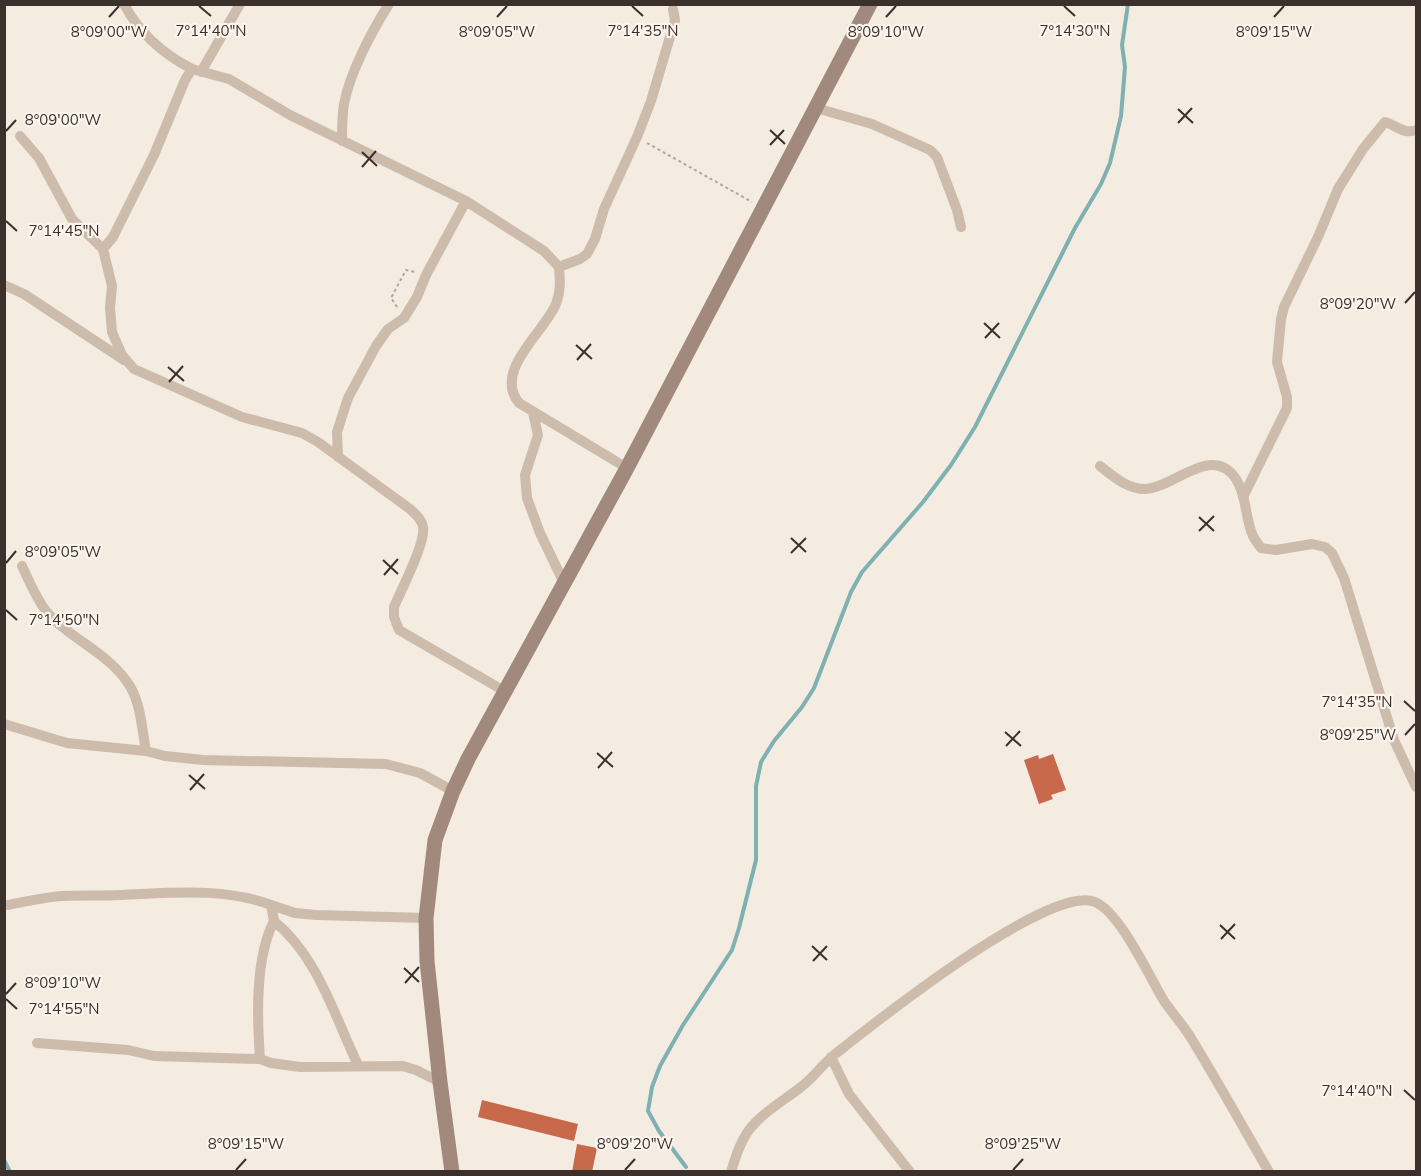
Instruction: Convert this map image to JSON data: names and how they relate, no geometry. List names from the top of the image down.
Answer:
{
  "coordinates": [
    "7°14'30\"N",
    "7°14'40\"N",
    "7°14'35\"N",
    "8°09'00\"W",
    "8°09'05\"W",
    "8°09'10\"W",
    "8°09'15\"W",
    "7°14'45\"N",
    "8°09'20\"W",
    "7°14'50\"N",
    "8°09'25\"W",
    "7°14'55\"N"
  ]
}
